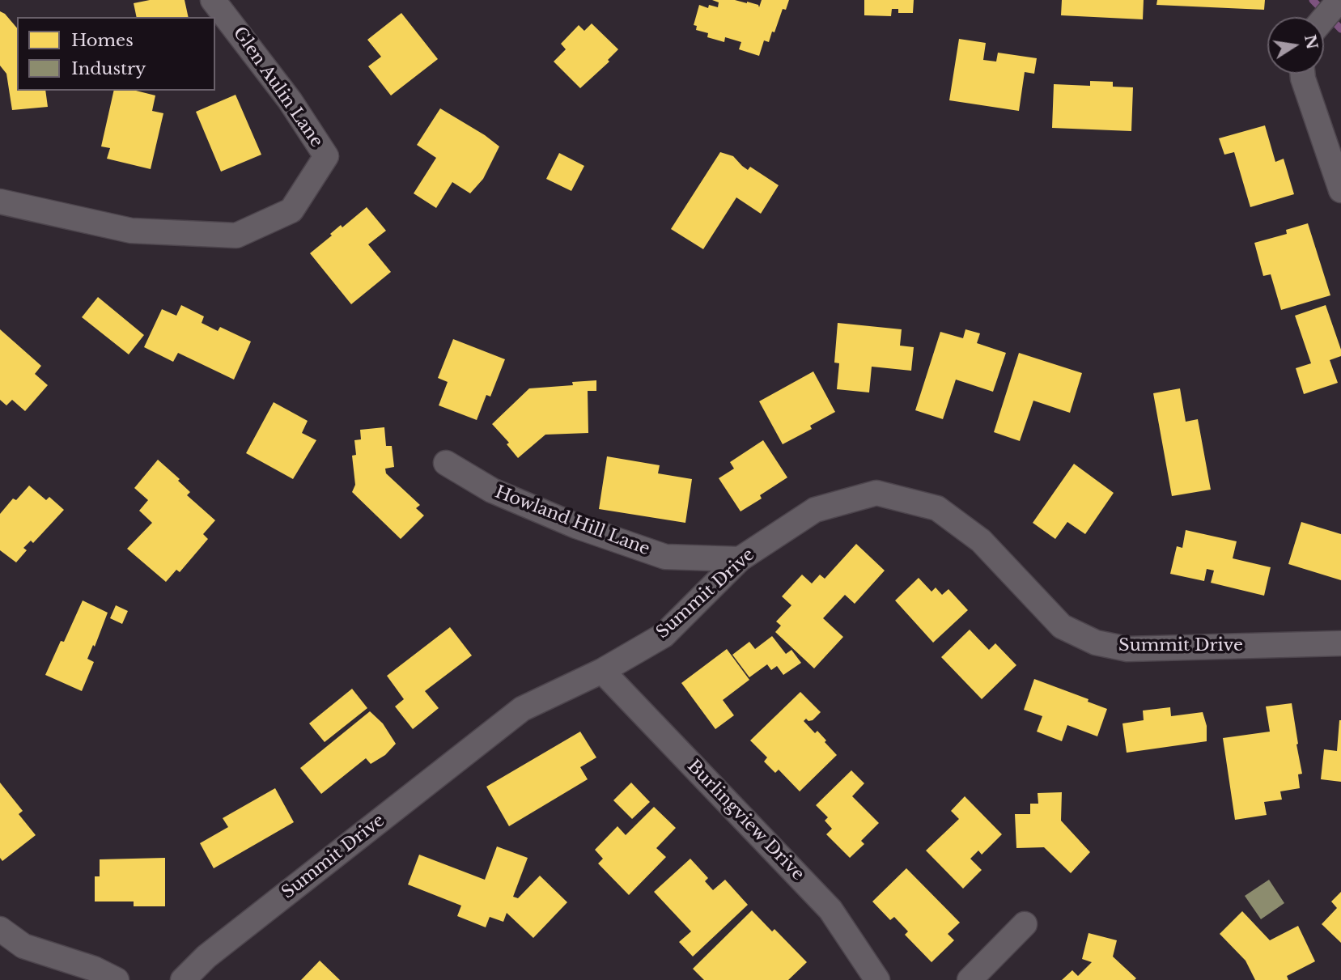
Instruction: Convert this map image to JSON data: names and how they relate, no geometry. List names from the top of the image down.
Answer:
{
  "streets": {
    "street": [
      "Glen Aulin Lane",
      "Howland Hill Lane",
      "Summit Drive",
      "Burlingview Drive"
    ]
  },
  "crossings": [
    ["Howland Hill Lane", "Summit Drive"],
    ["Summit Drive", "Burlingview Drive"]
  ],
  "legend": ["Homes", "Industry"],
  "north": "right"
}
